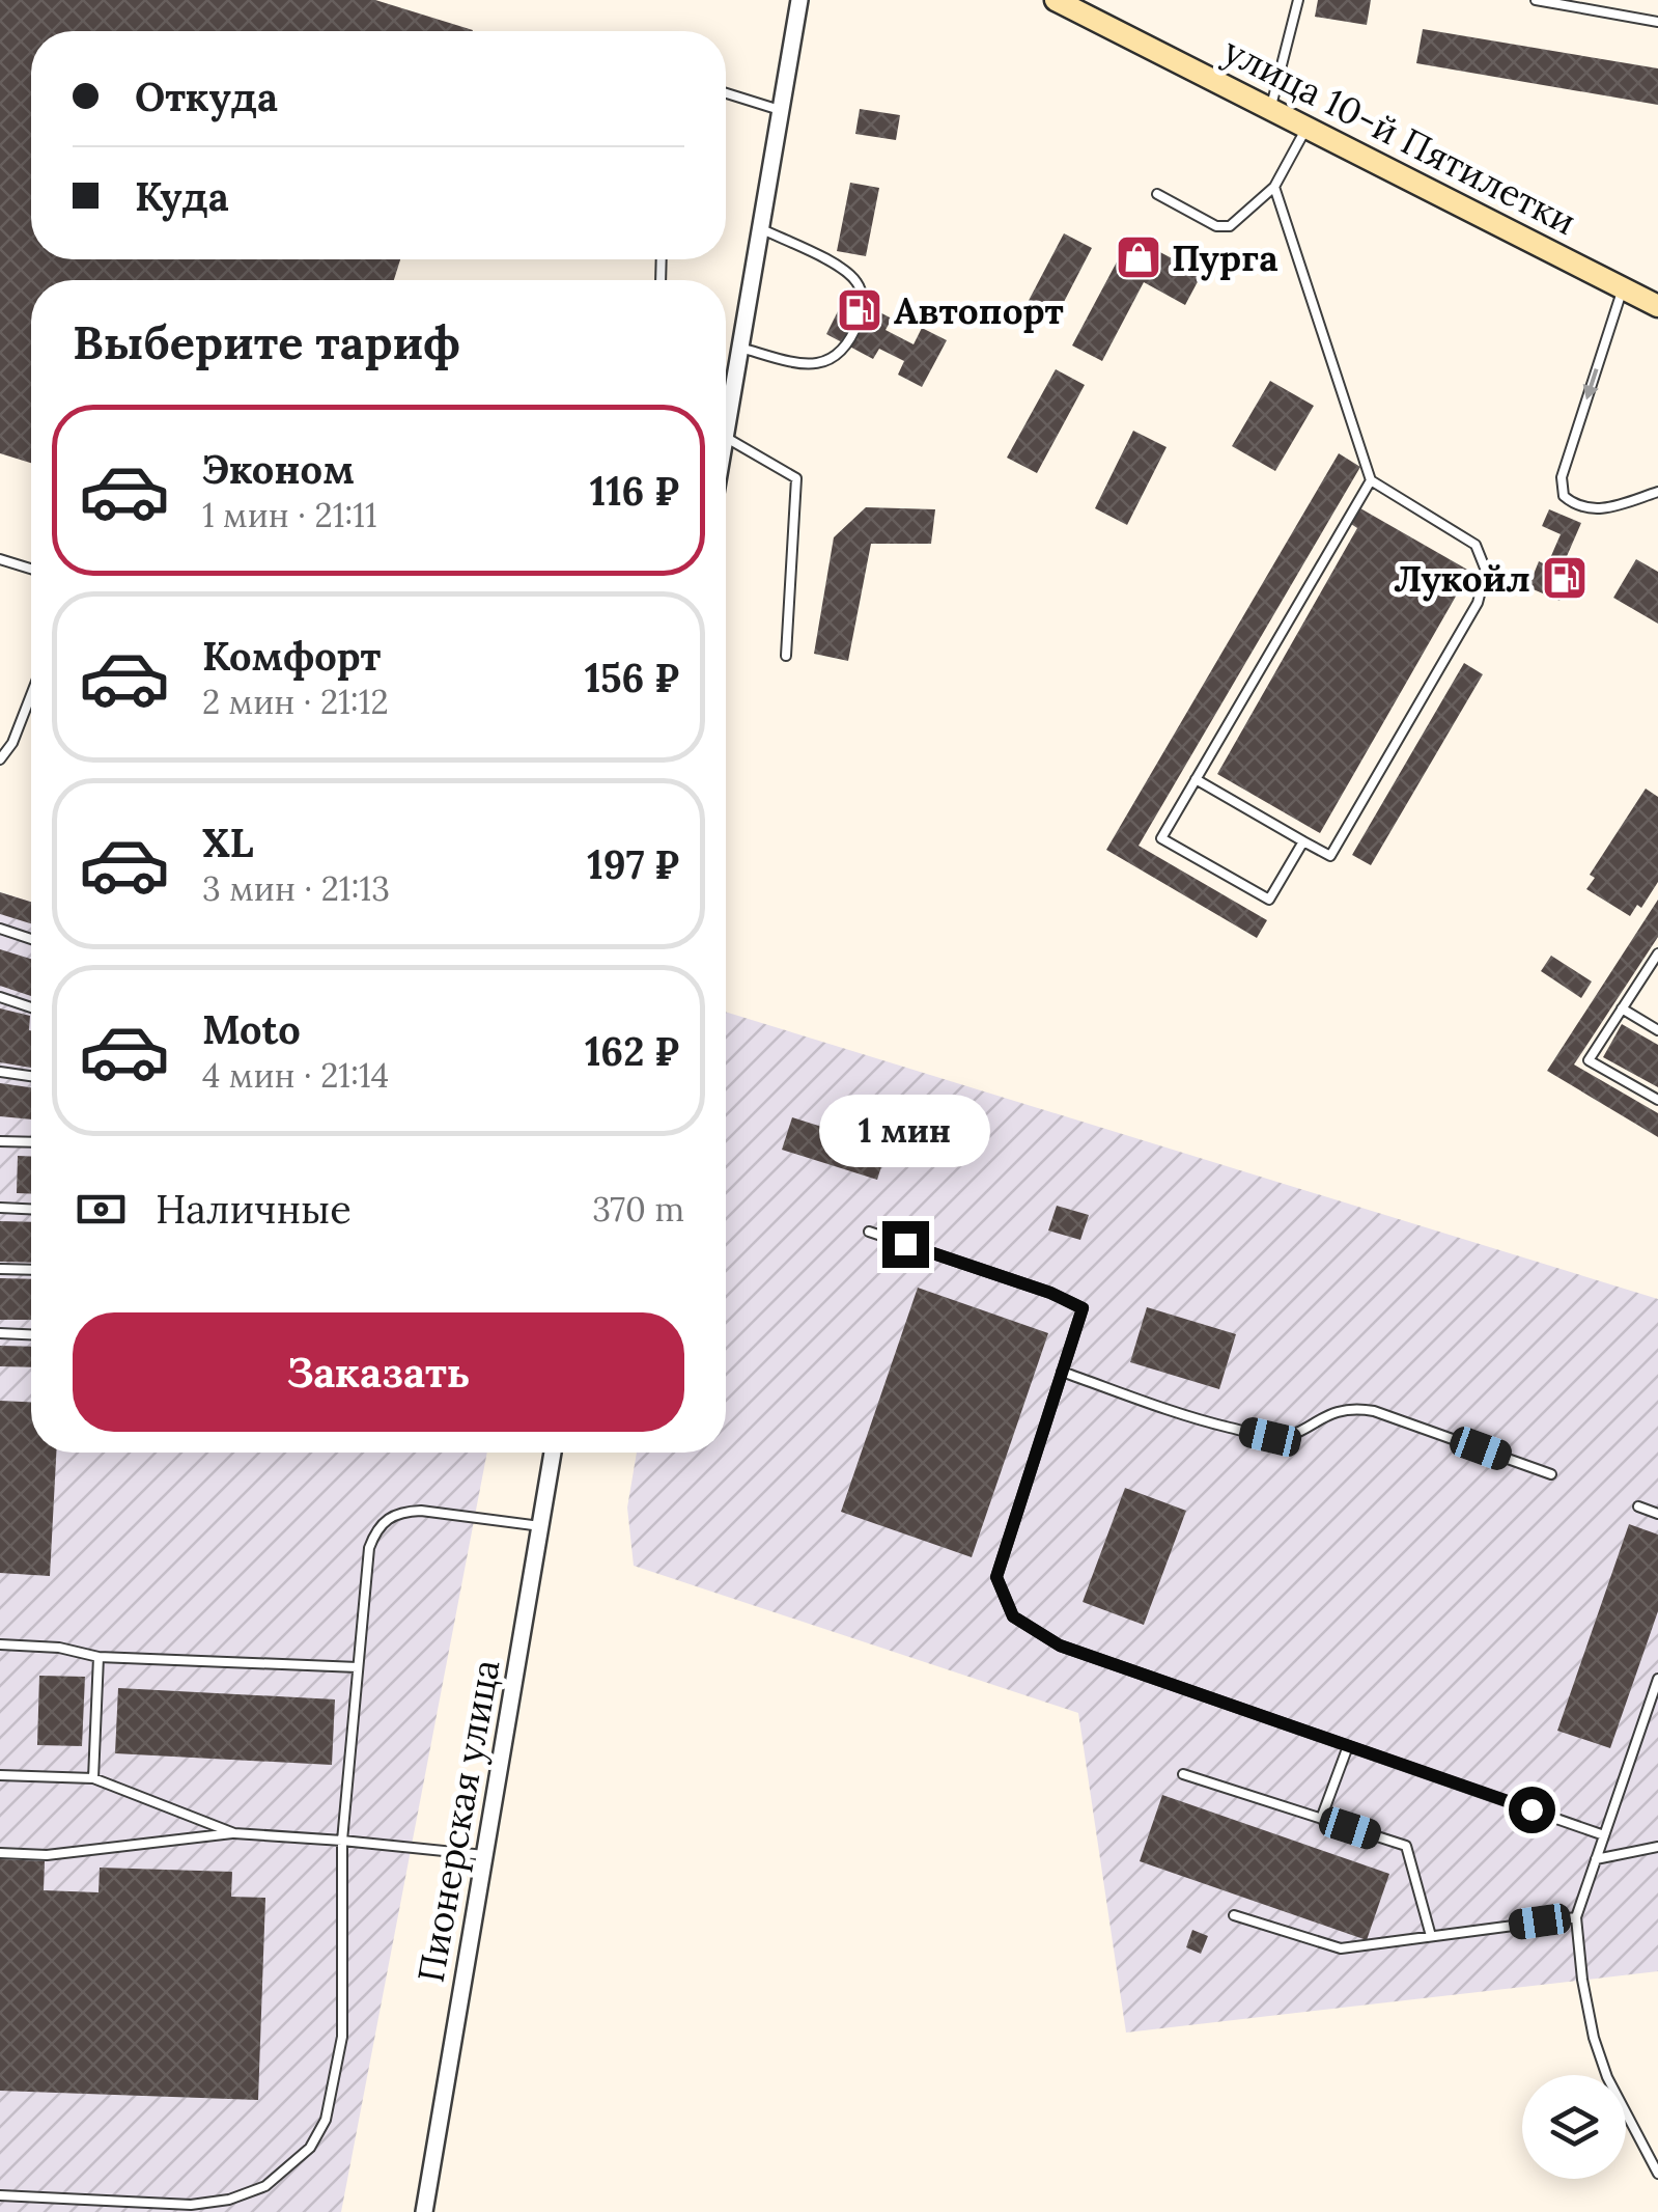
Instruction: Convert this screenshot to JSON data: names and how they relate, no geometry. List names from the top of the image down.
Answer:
{
  "streets": {
    "main road": ["улица 10-й Пятилетки"],
    "street": ["Пионерская улица"]
  },
  "places": {
    "shop": ["Пурга"],
    "fuel station": ["Автопорт", "Лукойл"]
  },
  "page": {
    "banner": ["Откуда", "Куда"],
    "heading": "Выберите тариф",
    "list": [
      {
        "name": "Эконом",
        "note": "1 мин · 21:11",
        "value": "116 ₽"
      },
      {
        "name": "Комфорт",
        "note": "2 мин · 21:12",
        "value": "156 ₽"
      },
      {
        "name": "XL",
        "note": "3 мин · 21:13",
        "value": "197 ₽"
      },
      {
        "name": "Moto",
        "note": "4 мин · 21:14",
        "value": "162 ₽"
      }
    ],
    "bubble": "1 мин",
    "pay": ["Наличные", "370 m"],
    "buttons": "Заказать"
  }
}
